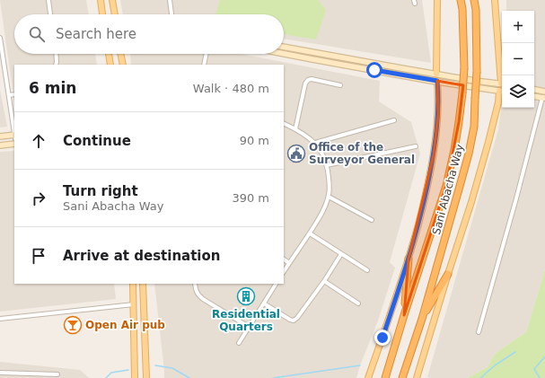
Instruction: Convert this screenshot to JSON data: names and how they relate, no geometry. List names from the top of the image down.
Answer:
{
  "streets": {
    "highway": ["Sani Abacha Way"]
  },
  "places": {
    "public building": ["Office of the Surveyor General"],
    "building": ["Residential Quarters"],
    "bar": ["Open Air pub"]
  },
  "page": {
    "map_buttons": ["+", "−"],
    "search": "Search here",
    "heading": ["6 min", "Walk · 480 m"],
    "list": [
      ["Continue", "90 m"],
      ["Turn right", "Sani Abacha Way", "390 m"],
      "Arrive at destination"
    ]
  }
}
